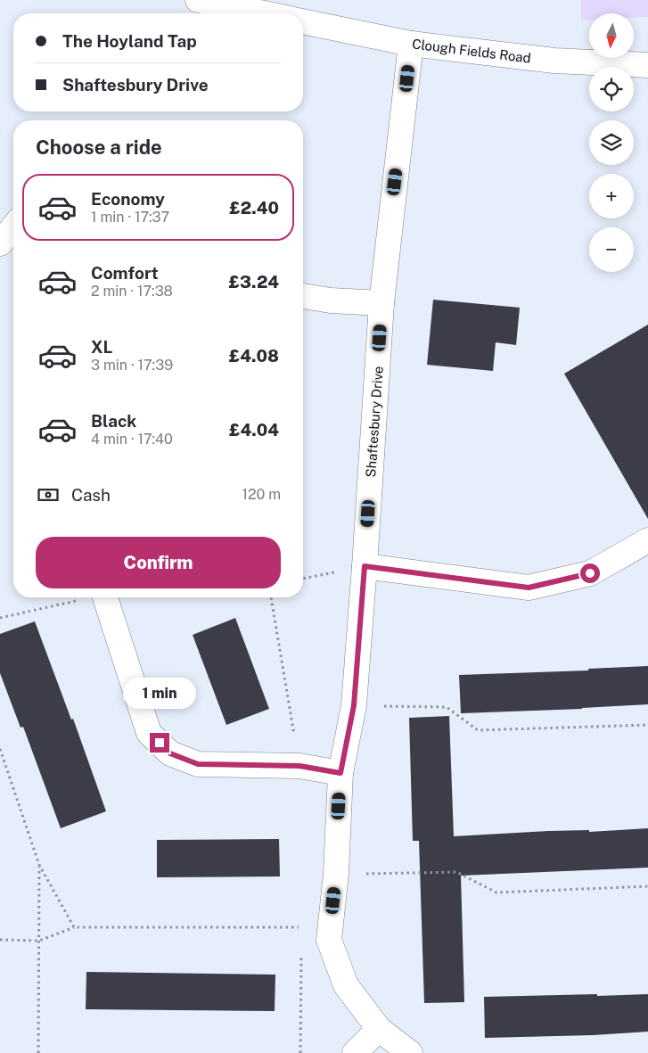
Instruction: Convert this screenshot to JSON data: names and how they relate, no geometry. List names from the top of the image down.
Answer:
{
  "streets": {
    "street": ["Clough Fields Road", "Shaftesbury Drive"]
  },
  "crossings": [
    ["Clough Fields Road", "Shaftesbury Drive"]
  ],
  "north": "bottom",
  "page": {
    "map_buttons": ["+", "−"],
    "banner": ["The Hoyland Tap", "Shaftesbury Drive"],
    "heading": "Choose a ride",
    "list": [
      {
        "name": "Economy",
        "note": "1 min · 17:37",
        "value": "£2.40"
      },
      {
        "name": "Comfort",
        "note": "2 min · 17:38",
        "value": "£3.24"
      },
      {
        "name": "XL",
        "note": "3 min · 17:39",
        "value": "£4.08"
      },
      {
        "name": "Black",
        "note": "4 min · 17:40",
        "value": "£4.04"
      }
    ],
    "pay": ["Cash", "120 m"],
    "buttons": "Confirm",
    "bubble": "1 min"
  }
}
